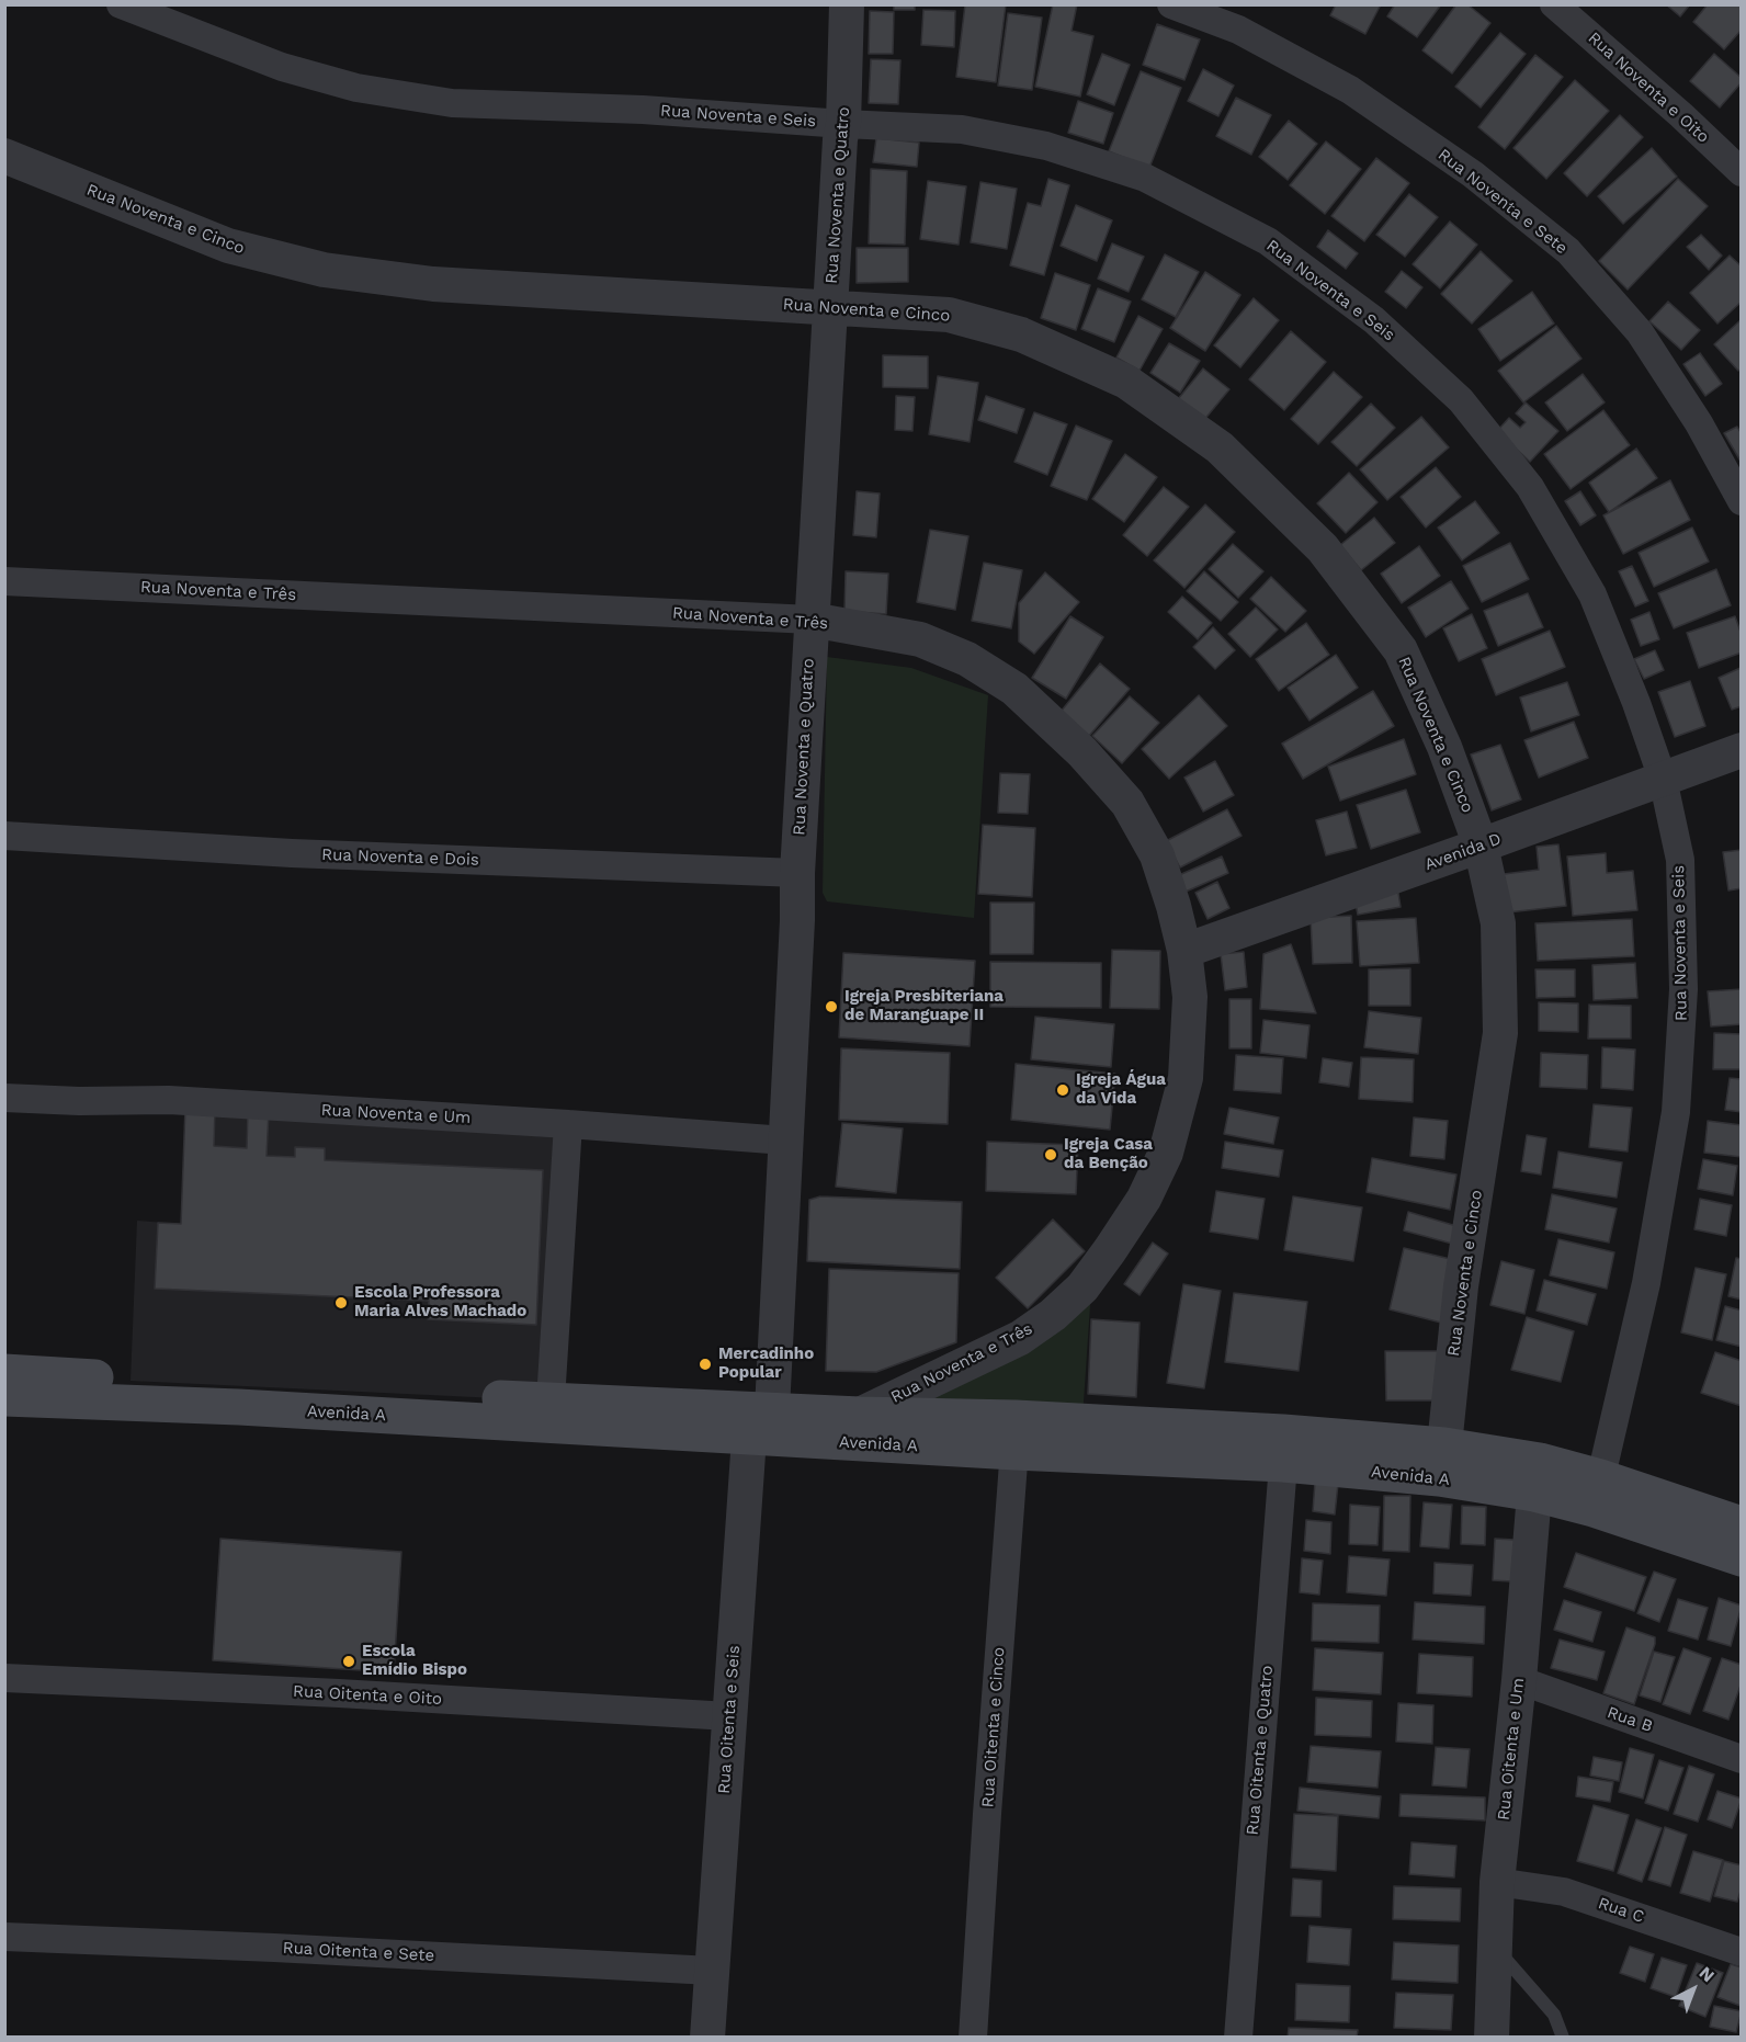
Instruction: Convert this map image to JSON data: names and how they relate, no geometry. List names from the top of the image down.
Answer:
{
  "streets": {
    "main road": ["Avenida A"],
    "street": [
      "Rua Noventa e Oito",
      "Rua Noventa e Seis",
      "Rua Noventa e Quatro",
      "Rua Noventa e Sete",
      "Rua Noventa e Cinco",
      "Rua Noventa e Três",
      "Avenida D",
      "Rua Noventa e Dois",
      "Rua Noventa e Um",
      "Rua Oitenta e Oito",
      "Rua Oitenta e Seis",
      "Rua B",
      "Rua Oitenta e Cinco",
      "Rua Oitenta e Um",
      "Rua Oitenta e Quatro",
      "Rua C",
      "Rua Oitenta e Sete"
    ]
  },
  "crossings": [
    ["Rua Noventa e Seis", "Rua Noventa e Quatro"],
    ["Rua Noventa e Seis", "Avenida D"],
    ["Rua Noventa e Seis", "Avenida A"],
    ["Rua Noventa e Quatro", "Rua Noventa e Cinco"],
    ["Rua Noventa e Quatro", "Rua Noventa e Três"],
    ["Rua Noventa e Quatro", "Rua Noventa e Dois"],
    ["Rua Noventa e Quatro", "Rua Noventa e Um"],
    ["Rua Noventa e Quatro", "Avenida A"],
    ["Rua Noventa e Cinco", "Avenida D"],
    ["Rua Noventa e Cinco", "Avenida A"],
    ["Rua Noventa e Três", "Avenida D"],
    ["Rua Noventa e Três", "Avenida A"],
    ["Avenida A", "Rua Oitenta e Seis"],
    ["Avenida A", "Rua Oitenta e Cinco"],
    ["Avenida A", "Rua Oitenta e Um"],
    ["Avenida A", "Rua Oitenta e Quatro"],
    ["Rua Oitenta e Oito", "Rua Oitenta e Seis"],
    ["Rua Oitenta e Seis", "Rua Oitenta e Sete"],
    ["Rua B", "Rua Oitenta e Um"],
    ["Rua Oitenta e Um", "Rua C"]
  ],
  "places": [
    "Igreja Presbiteriana de Maranguape II",
    "Igreja Água da Vida",
    "Igreja Casa da Benção",
    "Escola Professora Maria Alves Machado",
    "Mercadinho Popular",
    "Escola Emídio Bispo"
  ],
  "north": "top right"
}
